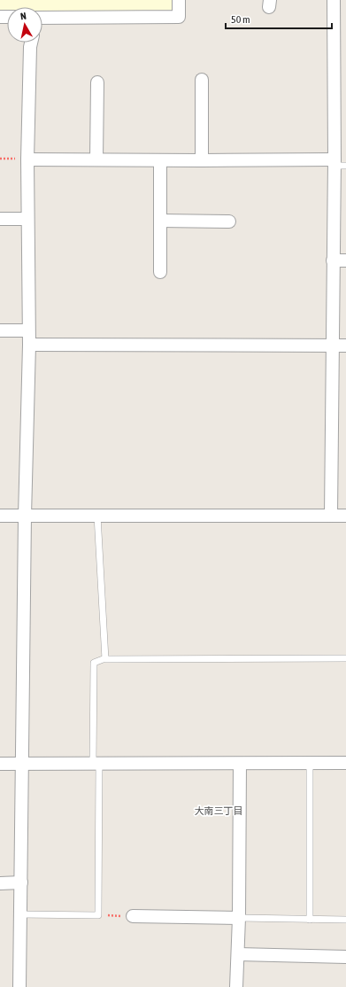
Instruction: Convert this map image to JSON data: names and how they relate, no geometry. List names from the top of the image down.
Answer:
{
  "districts": ["大南三丁目"],
  "scale_bar": "50 m",
  "north": "top"
}
